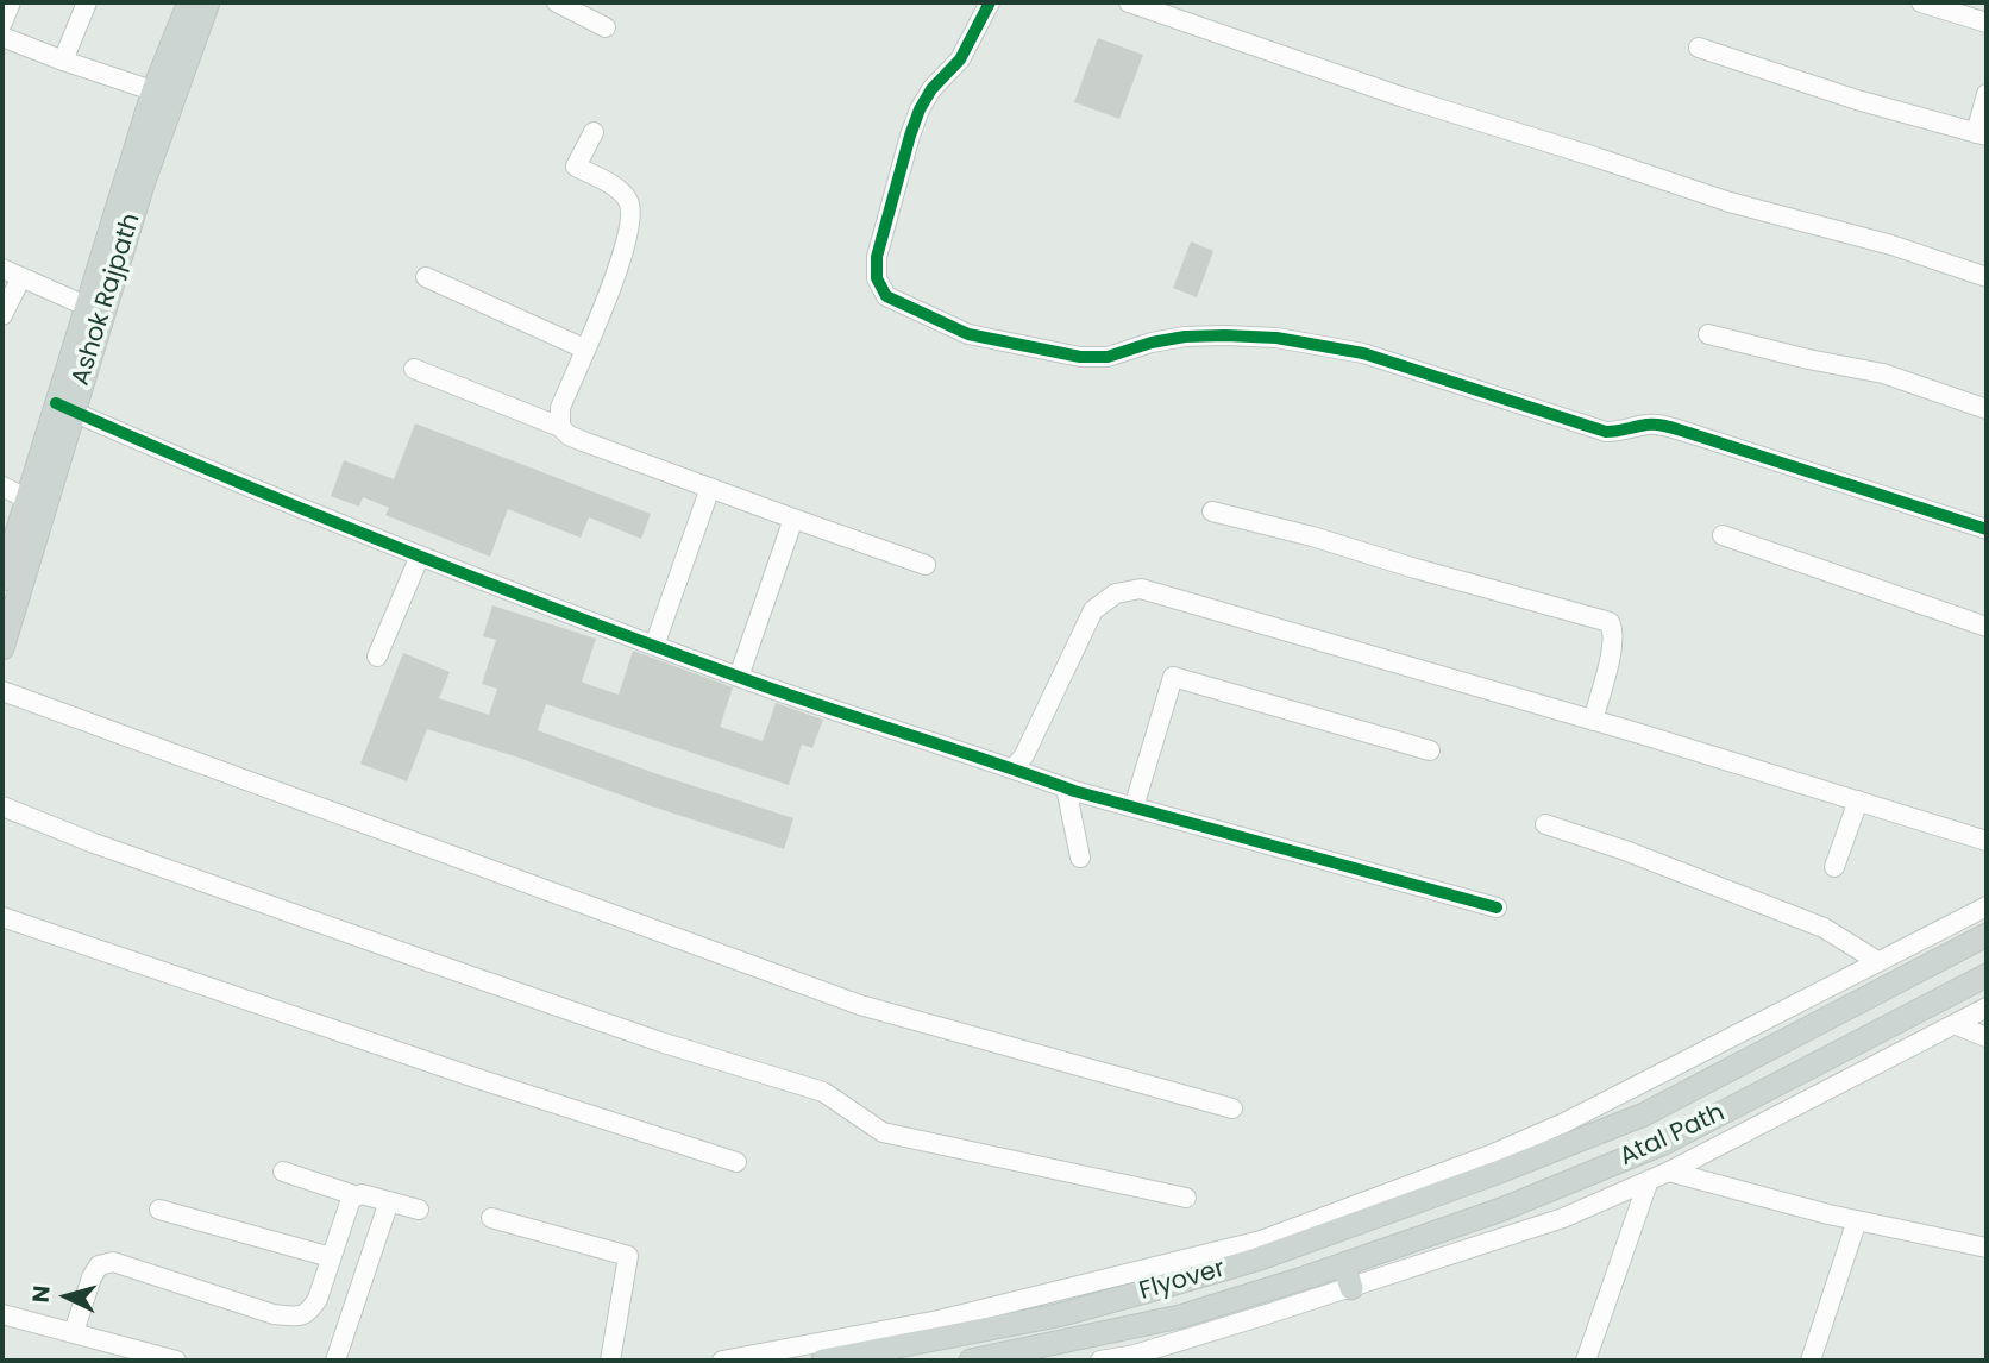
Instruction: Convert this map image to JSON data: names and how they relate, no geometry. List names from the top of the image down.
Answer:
{
  "streets": {
    "main road": ["Ashok Rajpath", "Atal Path", "Flyover"]
  },
  "crossings": [
    ["Atal Path", "Flyover"]
  ],
  "north": "left"
}
